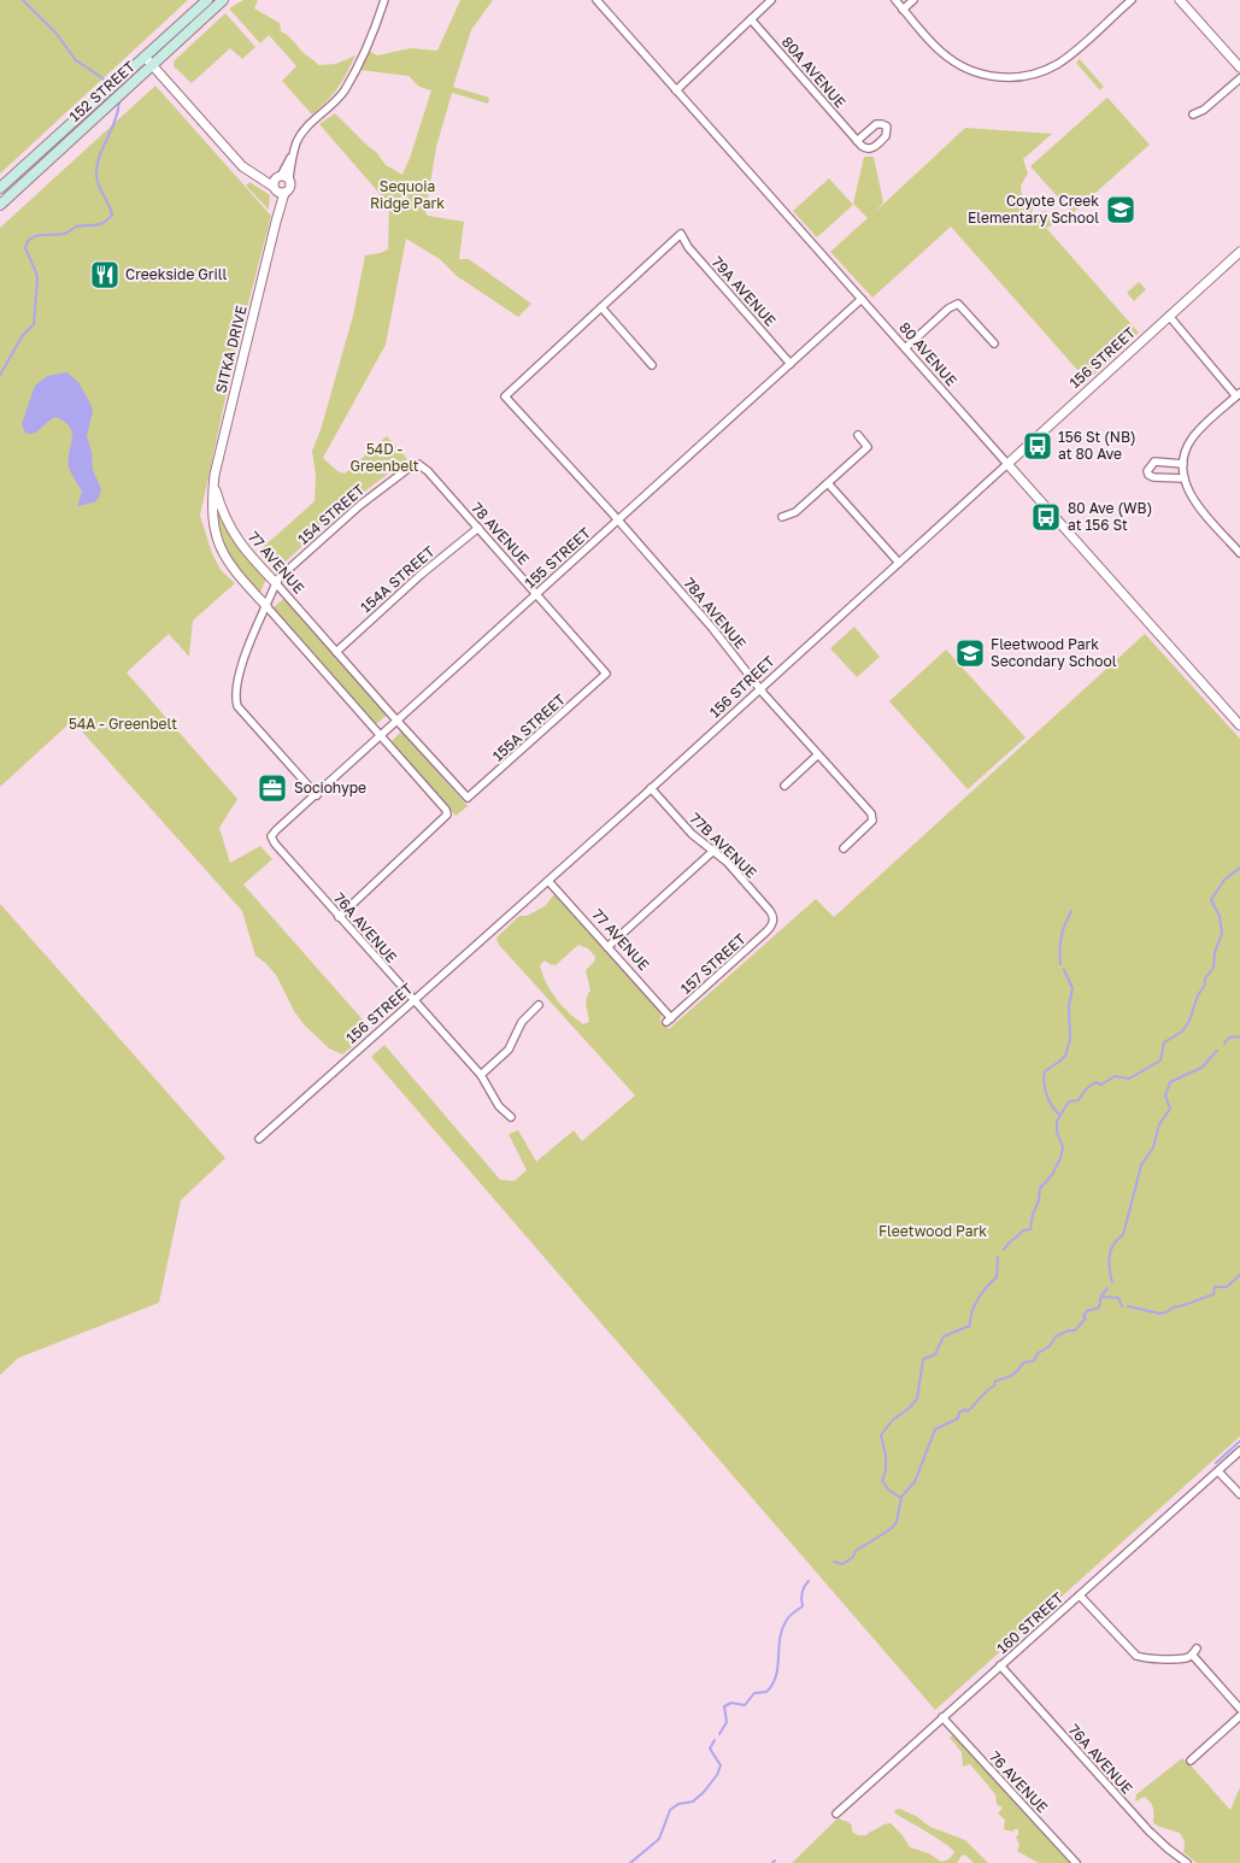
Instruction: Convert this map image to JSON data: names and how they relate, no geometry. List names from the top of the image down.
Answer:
{
  "streets": {
    "main road": ["152 STREET"],
    "street": [
      "80A AVENUE",
      "79A AVENUE",
      "SITKA DRIVE",
      "80 AVENUE",
      "156 STREET",
      "154 STREET",
      "78 AVENUE",
      "155 STREET",
      "77 AVENUE",
      "154A STREET",
      "78A AVENUE",
      "155A STREET",
      "77B AVENUE",
      "76A AVENUE",
      "157 STREET",
      "160 STREET",
      "76 AVENUE"
    ]
  },
  "crossings": [
    ["79A AVENUE", "155 STREET"],
    ["79A AVENUE", "78A AVENUE"],
    ["SITKA DRIVE", "77 AVENUE"],
    ["80 AVENUE", "156 STREET"],
    ["80 AVENUE", "155 STREET"],
    ["156 STREET", "77 AVENUE"],
    ["156 STREET", "78A AVENUE"],
    ["156 STREET", "77B AVENUE"],
    ["156 STREET", "76A AVENUE"],
    ["154 STREET", "78 AVENUE"],
    ["154 STREET", "155 STREET"],
    ["154 STREET", "77 AVENUE"],
    ["78 AVENUE", "155 STREET"],
    ["78 AVENUE", "154A STREET"],
    ["78 AVENUE", "155A STREET"],
    ["155 STREET", "77 AVENUE"],
    ["155 STREET", "78A AVENUE"],
    ["155 STREET", "76A AVENUE"],
    ["77 AVENUE", "154A STREET"],
    ["77 AVENUE", "155A STREET"],
    ["77 AVENUE", "157 STREET"],
    ["77B AVENUE", "157 STREET"],
    ["76A AVENUE", "160 STREET"],
    ["160 STREET", "76 AVENUE"]
  ],
  "parks": [
    "Sequoia Ridge Park",
    "54D - Greenbelt",
    "54A - Greenbelt",
    "Fleetwood Park"
  ],
  "places": {
    "school or university": ["Coyote Creek Elementary School", "Fleetwood Park Secondary School"],
    "restaurant": ["Creekside Grill"],
    "bus stop": ["156 St (NB) at 80 Ave", "80 Ave (WB) at 156 St"],
    "office": ["Sociohype"]
  }
}
